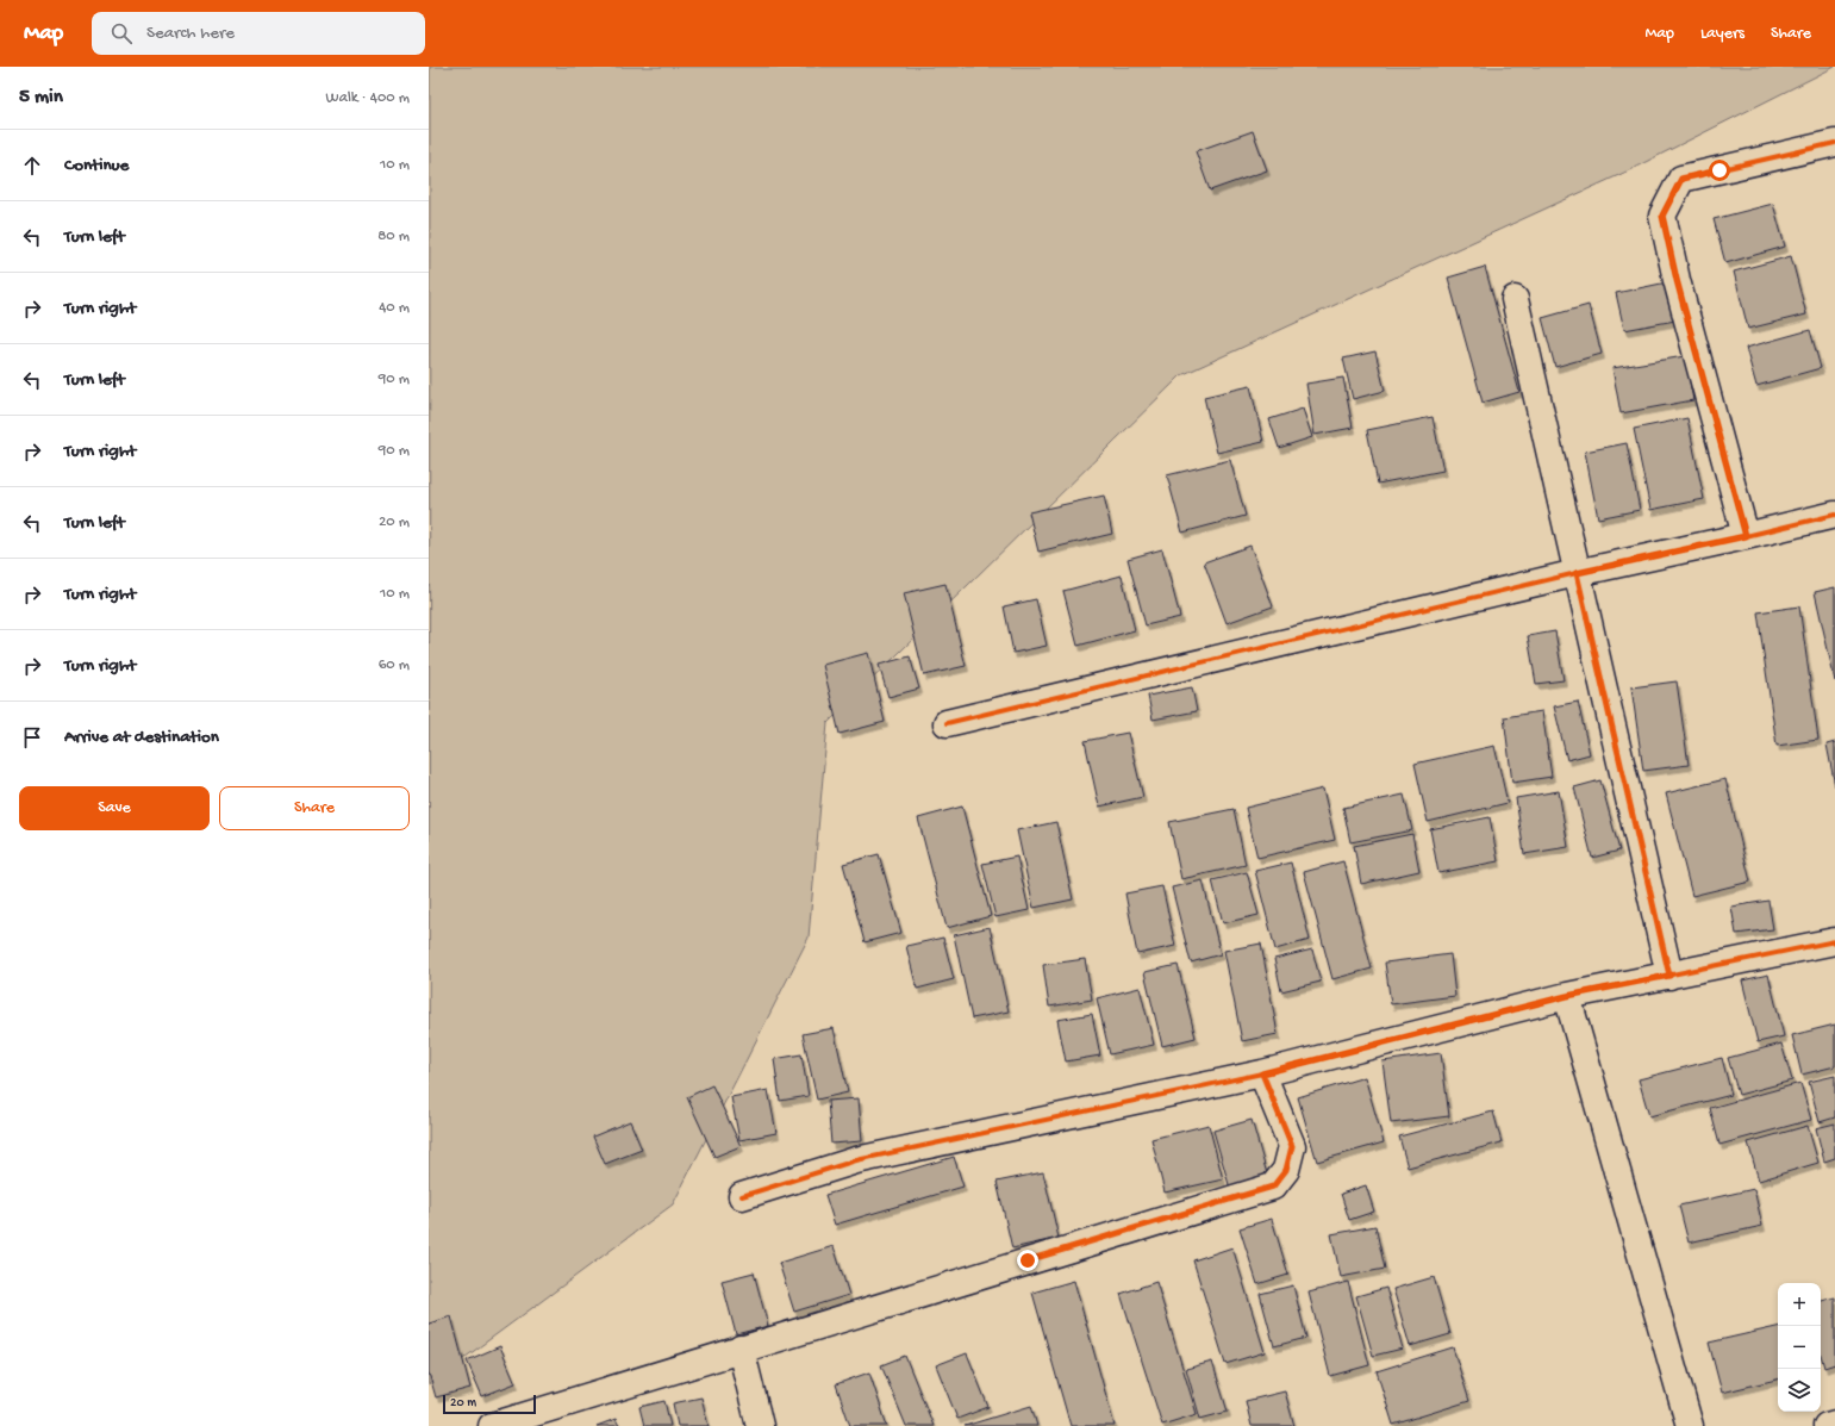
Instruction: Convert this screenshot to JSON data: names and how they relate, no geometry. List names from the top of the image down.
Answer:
{
  "scale_bar": "20 m",
  "page": {
    "header": "Map",
    "search": "Search here",
    "nav": ["Map", "Layers", "Share"],
    "heading": ["5 min", "Walk · 400 m"],
    "list": [
      ["Continue", "10 m"],
      ["Turn left", "80 m"],
      ["Turn right", "40 m"],
      ["Turn left", "90 m"],
      ["Turn right", "90 m"],
      ["Turn left", "20 m"],
      ["Turn right", "10 m"],
      ["Turn right", "60 m"],
      "Arrive at destination"
    ],
    "buttons": ["Save", "Share"],
    "map_buttons": ["+", "−"],
    "scale": "20 m"
  }
}
